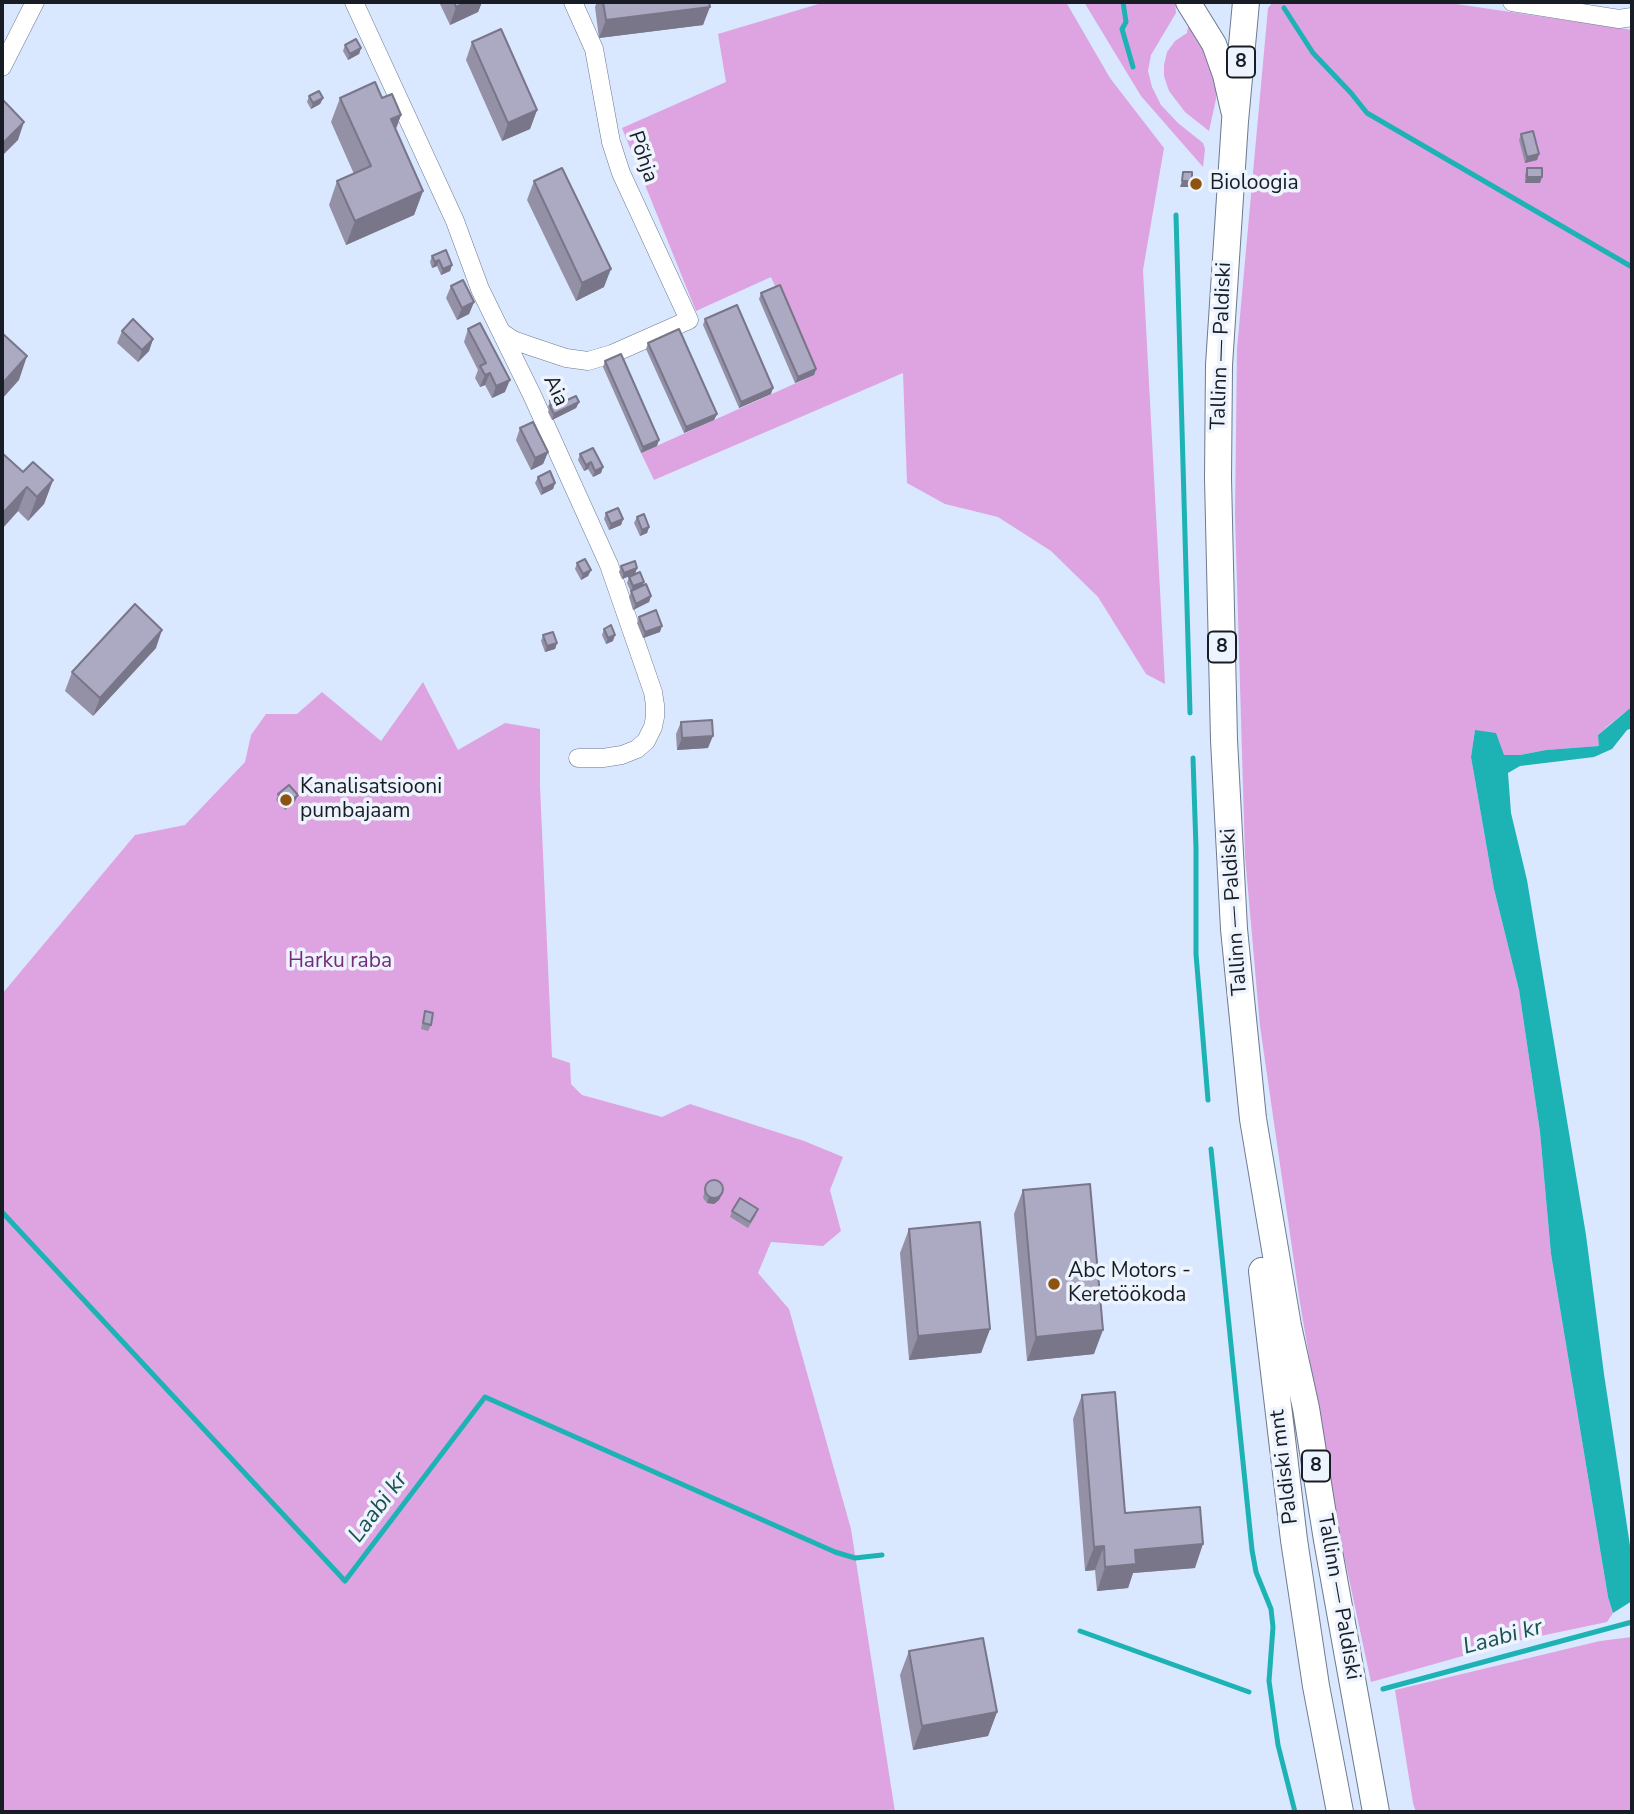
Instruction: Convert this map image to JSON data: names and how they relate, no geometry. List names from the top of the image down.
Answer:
{
  "streets": {
    "main road": ["8", "Tallinn — Paldiski", "Paldiski mnt"],
    "street": ["Põhja", "Aia"]
  },
  "crossings": [
    ["Põhja", "Aia"],
    ["Tallinn — Paldiski", "Paldiski mnt"]
  ],
  "water": ["Laabi kr"],
  "parks": ["Harku raba"],
  "places": ["Bioloogia", "Kanalisatsiooni pumbajaam", "Abc Motors - Keretöökoda"]
}
